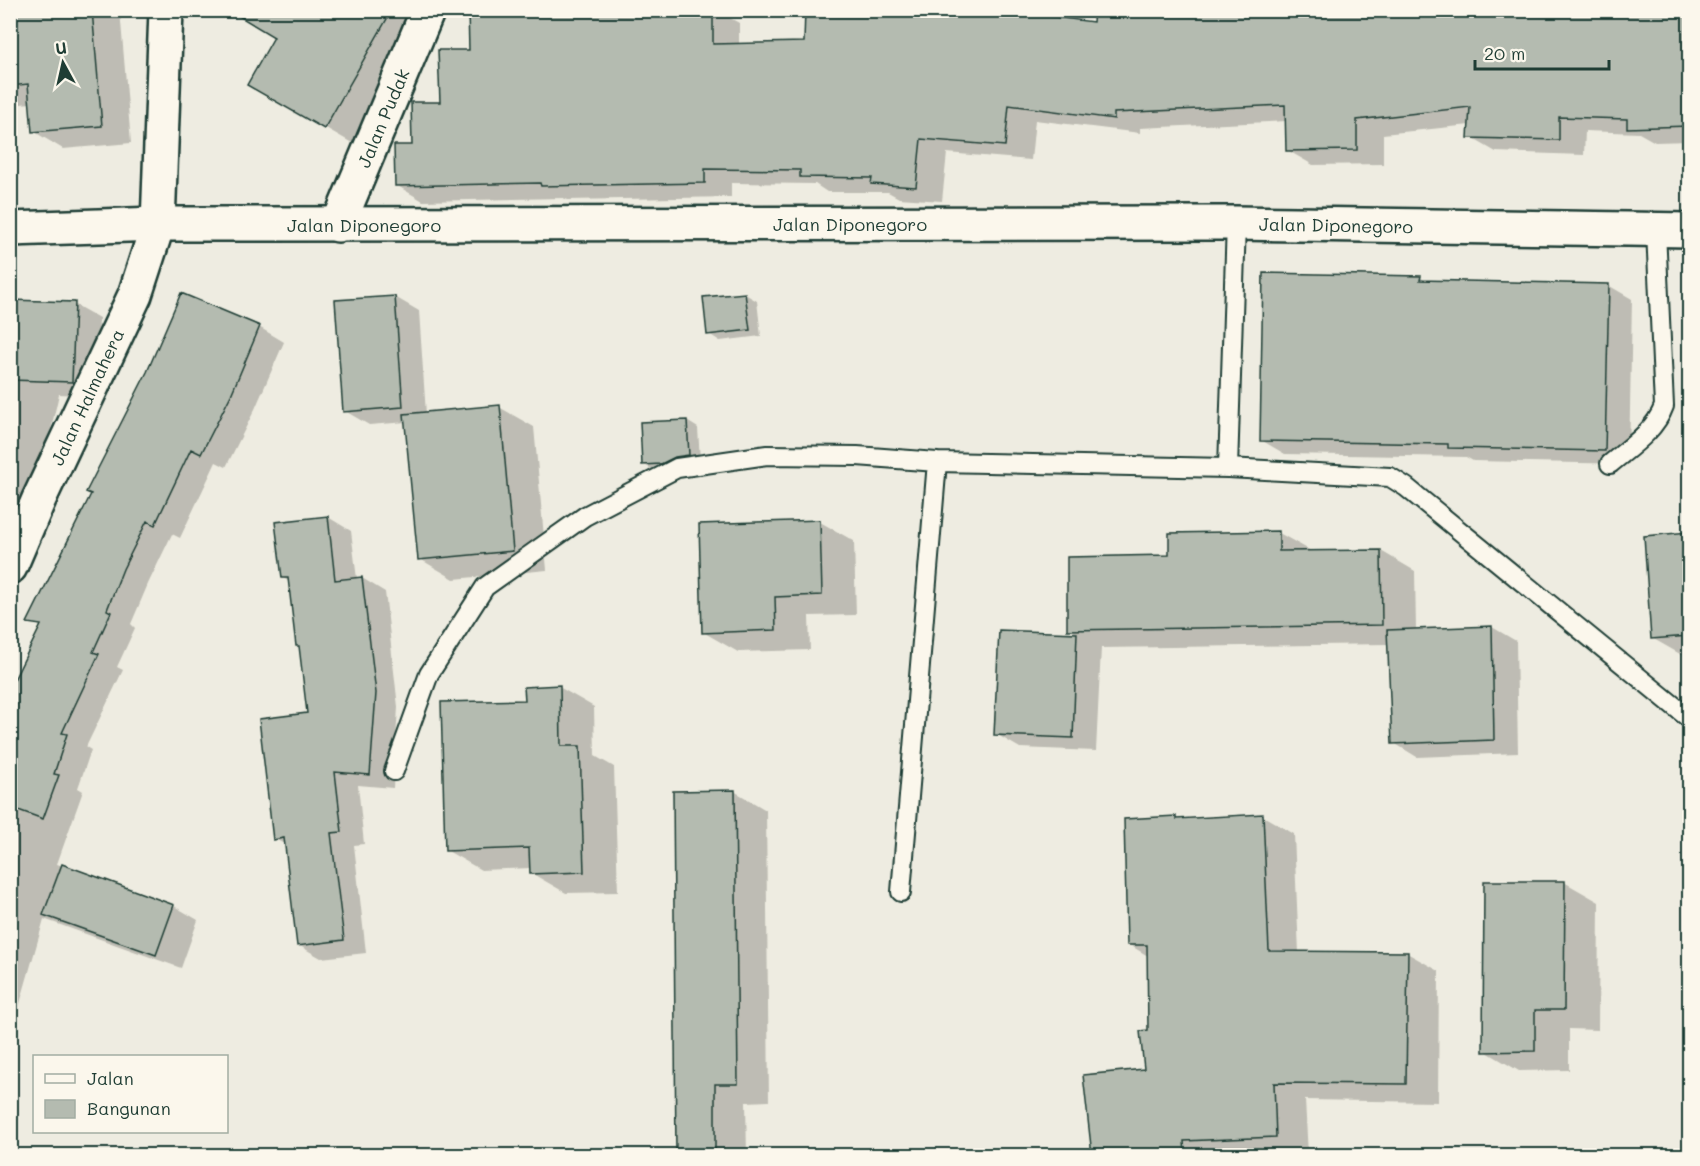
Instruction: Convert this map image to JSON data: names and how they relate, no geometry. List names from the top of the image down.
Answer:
{
  "streets": {
    "main road": ["Jalan Pudak", "Jalan Diponegoro", "Jalan Halmahera"]
  },
  "crossings": [
    ["Jalan Pudak", "Jalan Diponegoro"],
    ["Jalan Diponegoro", "Jalan Halmahera"]
  ],
  "legend": ["Jalan", "Bangunan"],
  "scale_bar": "20 m",
  "north": "top"
}
